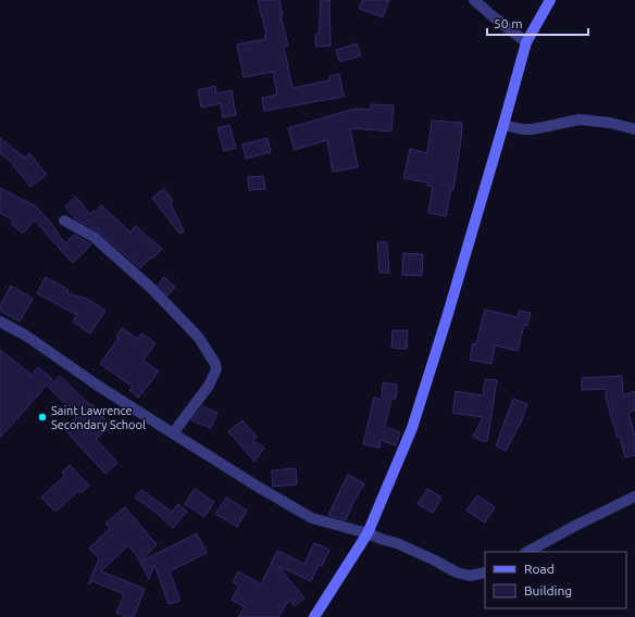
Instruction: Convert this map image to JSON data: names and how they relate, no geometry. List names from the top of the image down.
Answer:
{
  "places": ["Saint Lawrence Secondary School"],
  "legend": ["Road", "Building"],
  "scale_bar": "50 m"
}
